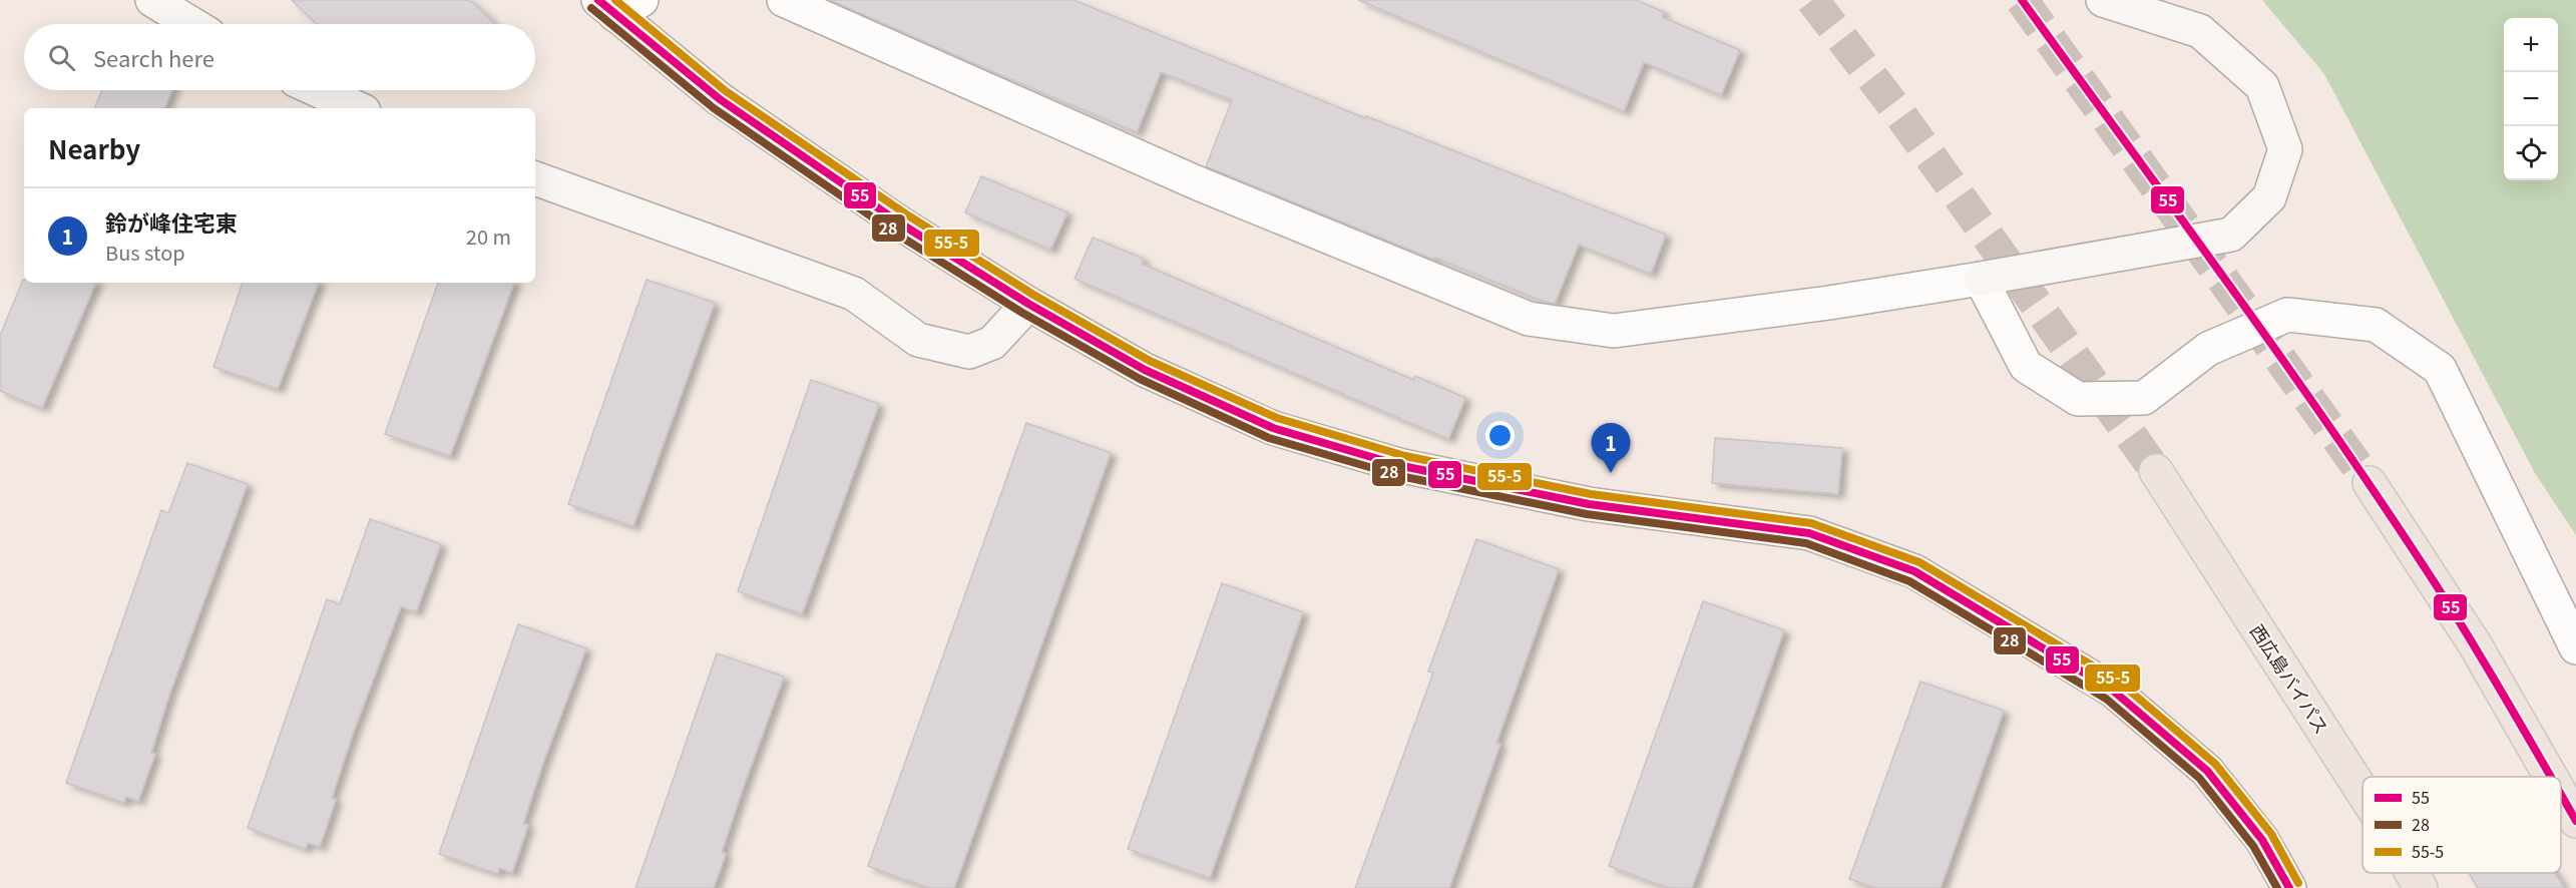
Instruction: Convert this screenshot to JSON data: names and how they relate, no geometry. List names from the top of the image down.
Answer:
{
  "streets": {
    "highway": ["西広島バイパス"]
  },
  "lines": ["transit line 55", "transit line 55-5", "transit line 28"],
  "legend": ["55", "28", "55-5"],
  "page": {
    "map_buttons": ["+", "−"],
    "search": "Search here",
    "heading": "Nearby",
    "list": [
      {
        "mark": "1",
        "name": "鈴が峰住宅東",
        "note": "Bus stop",
        "value": "20 m"
      }
    ],
    "pins": "1"
  }
}
